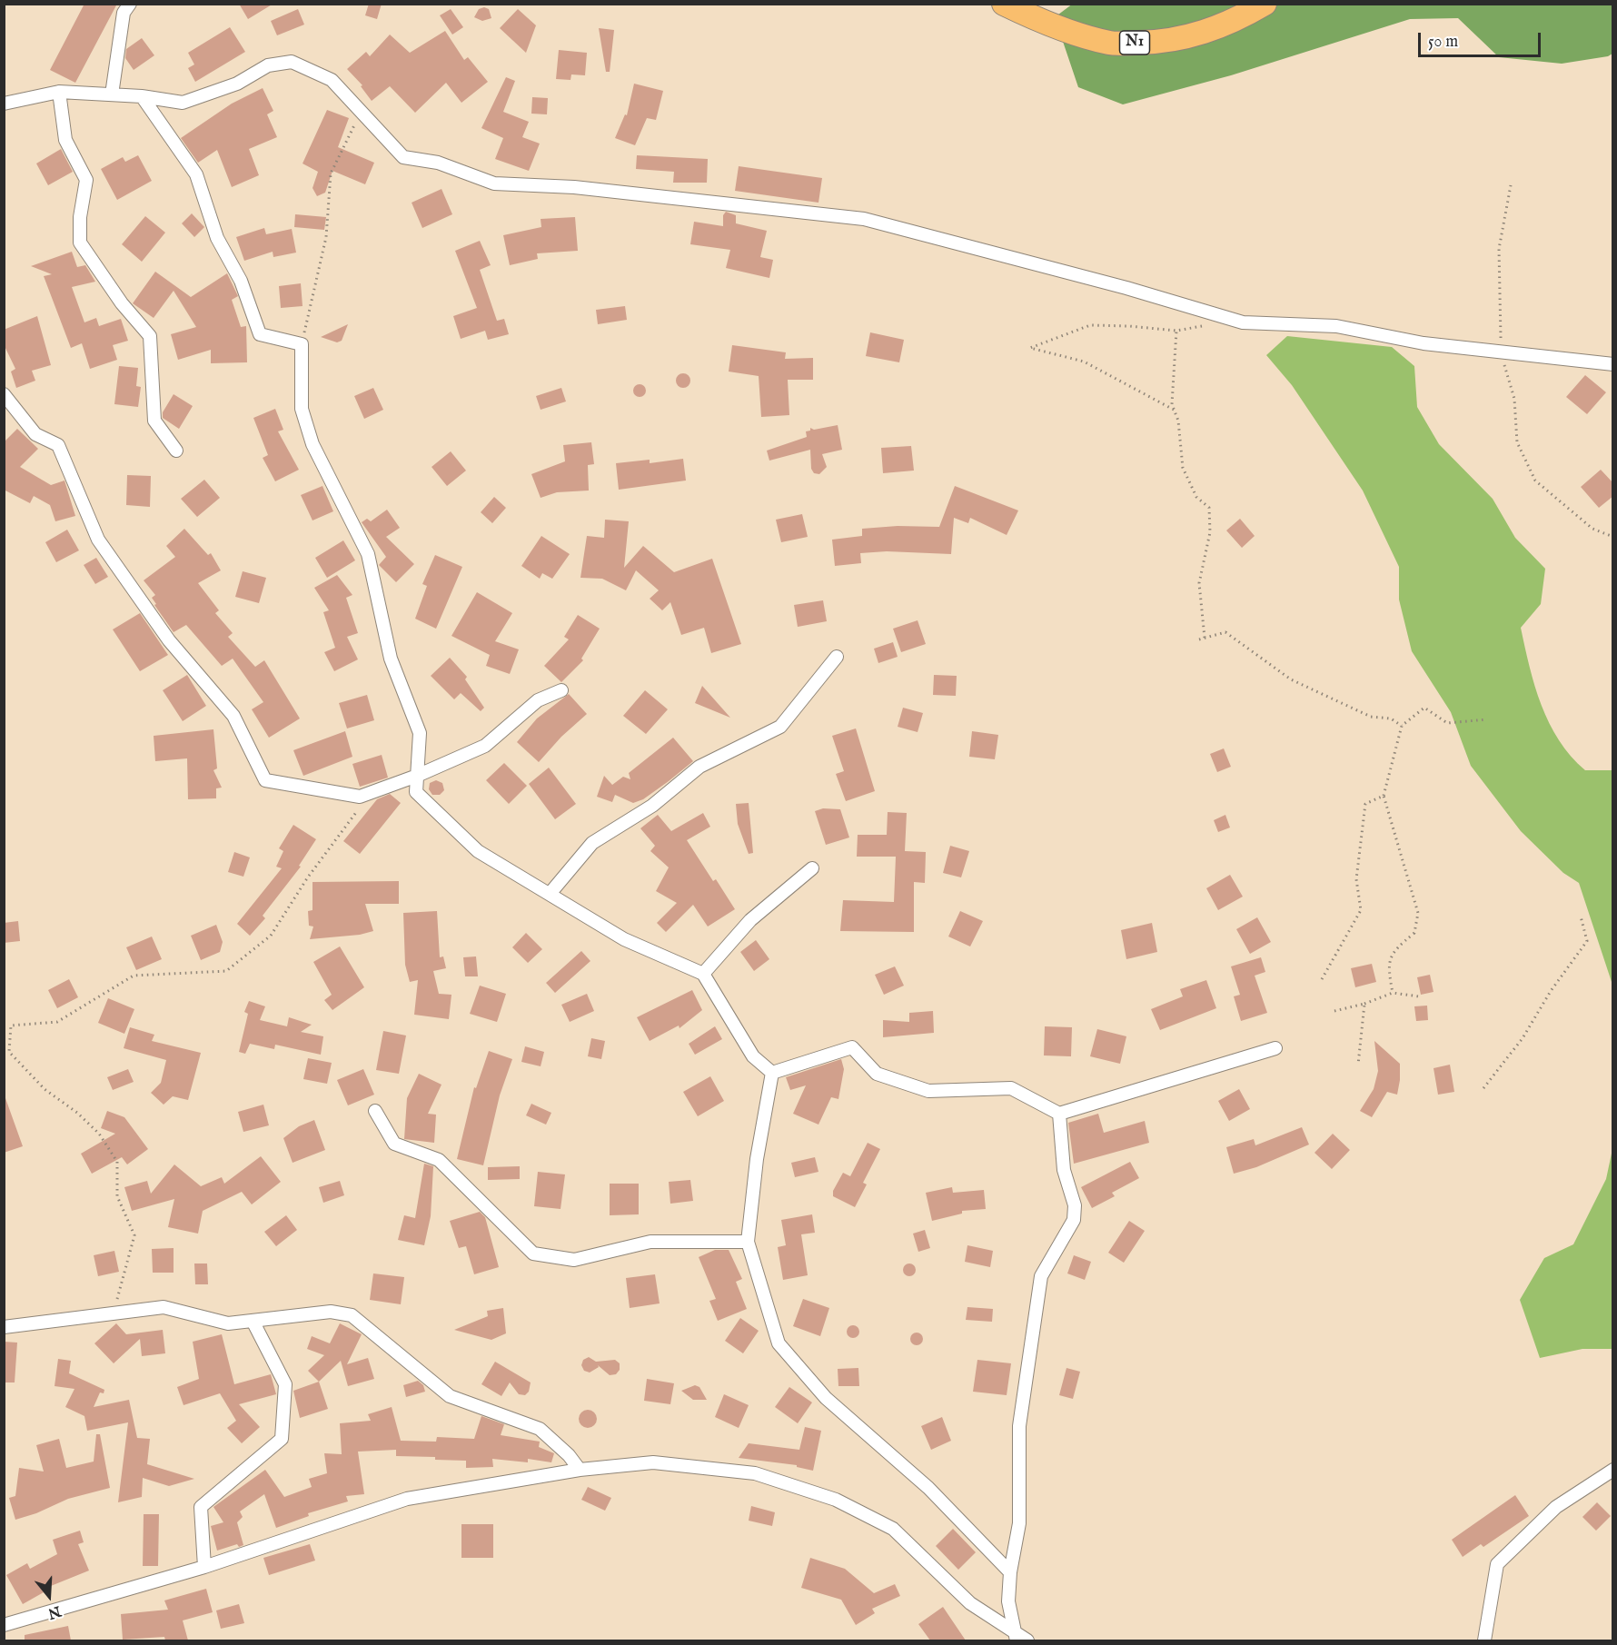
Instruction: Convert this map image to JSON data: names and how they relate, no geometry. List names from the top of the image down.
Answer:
{
  "streets": {
    "highway": ["N1"]
  },
  "scale_bar": "50 m",
  "north": "bottom"
}
